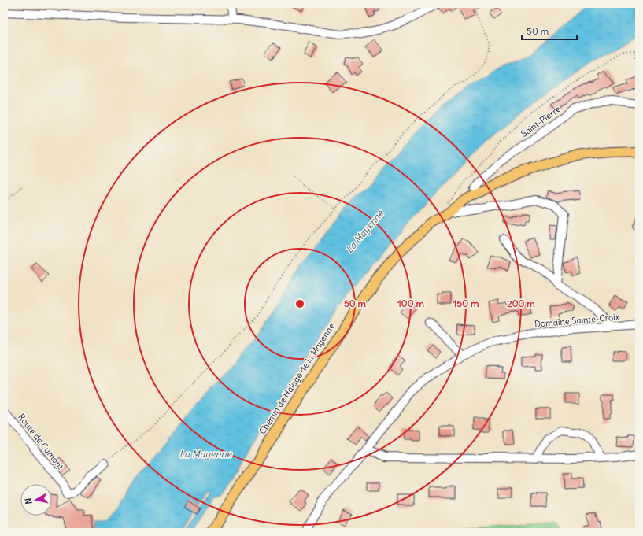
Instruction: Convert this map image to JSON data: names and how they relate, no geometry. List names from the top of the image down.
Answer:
{
  "streets": {
    "street": ["Saint-Pierre", "Domaine Sainte-Croix", "Route de Cumont"]
  },
  "water": ["La Mayenne"],
  "scale_bar": "50 m",
  "north": "left",
  "rings": [
    "50 m",
    "100 m",
    "150 m",
    "200 m"
  ]
}
